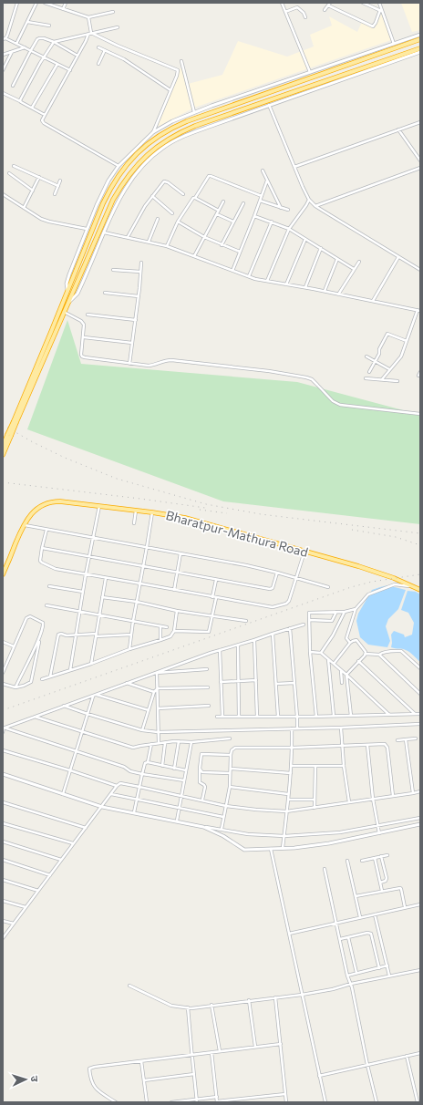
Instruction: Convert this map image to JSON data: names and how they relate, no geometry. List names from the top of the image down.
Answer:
{
  "streets": {
    "highway": ["Bharatpur-Mathura Road"]
  },
  "north": "right"
}
